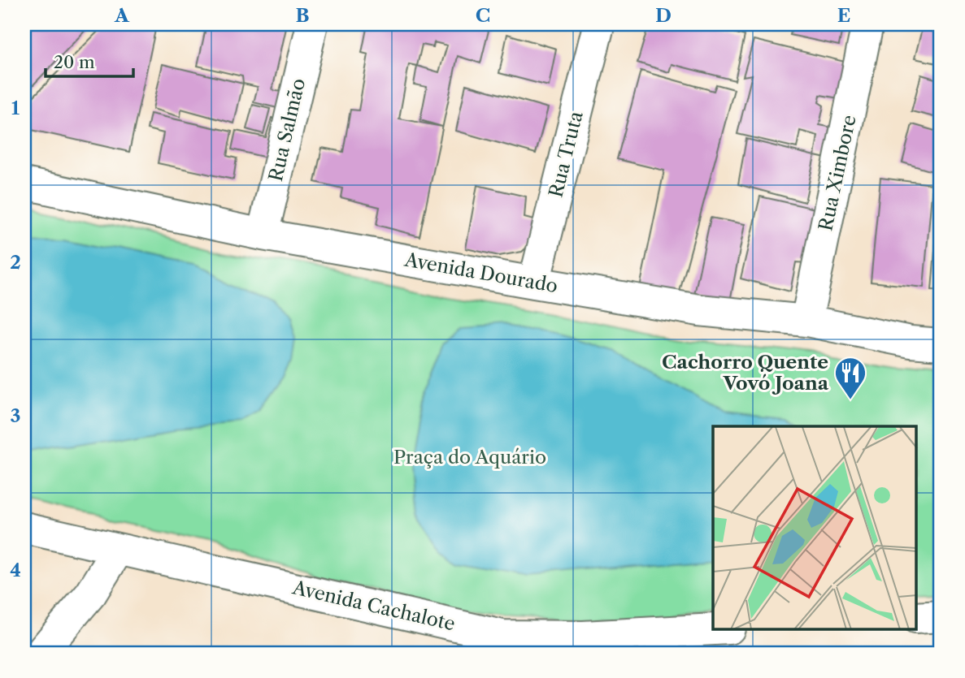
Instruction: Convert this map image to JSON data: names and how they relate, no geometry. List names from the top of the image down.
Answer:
{
  "streets": {
    "street": [
      "Rua Salmão",
      "Rua Truta",
      "Rua Ximbore",
      "Avenida Dourado",
      "Avenida Cachalote"
    ]
  },
  "crossings": [
    ["Rua Salmão", "Avenida Dourado"],
    ["Rua Truta", "Avenida Dourado"],
    ["Rua Ximbore", "Avenida Dourado"]
  ],
  "parks": ["Praça do Aquário"],
  "places": {
    "restaurant": ["Cachorro Quente Vovó Joana"]
  },
  "scale_bar": "20 m",
  "grid": {
    "columns": [
      "A",
      "B",
      "C",
      "D",
      "E"
    ],
    "rows": [
      "1",
      "2",
      "3",
      "4"
    ]
  }
}
